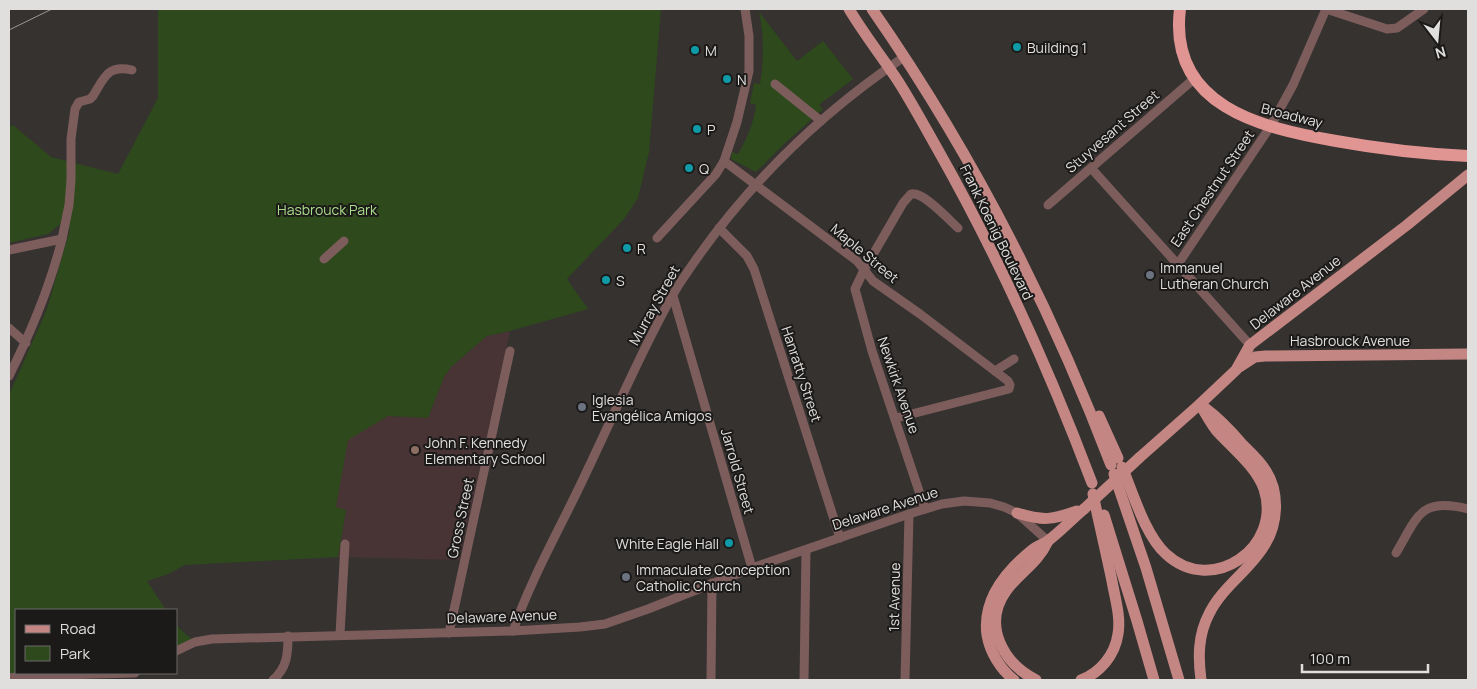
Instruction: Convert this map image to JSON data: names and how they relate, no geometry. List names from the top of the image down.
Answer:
{
  "streets": {
    "highway": ["Broadway"],
    "main road": ["Frank Koenig Boulevard", "Delaware Avenue", "Hasbrouck Avenue"],
    "street": [
      "Stuyvesant Street",
      "East Chestnut Street",
      "Maple Street",
      "Murray Street",
      "Hanratty Street",
      "Newkirk Avenue",
      "Jarrold Street",
      "Gross Street",
      "1st Avenue"
    ]
  },
  "crossings": [
    ["Broadway", "Stuyvesant Street"],
    ["Broadway", "East Chestnut Street"],
    ["Frank Koenig Boulevard", "Murray Street"],
    ["Maple Street", "Murray Street"],
    ["Maple Street", "Newkirk Avenue"],
    ["Delaware Avenue", "Murray Street"],
    ["Delaware Avenue", "Hasbrouck Avenue"],
    ["Delaware Avenue", "Hanratty Street"],
    ["Delaware Avenue", "Newkirk Avenue"],
    ["Delaware Avenue", "Jarrold Street"],
    ["Delaware Avenue", "Gross Street"],
    ["Delaware Avenue", "1st Avenue"],
    ["Murray Street", "Hanratty Street"],
    ["Murray Street", "Jarrold Street"]
  ],
  "parks": ["Hasbrouck Park"],
  "places": [
    "Building 1",
    "M",
    "N",
    "P",
    "Q",
    "R",
    "Immanuel Lutheran Church",
    "S",
    "Iglesia Evangélica Amigos",
    "John F. Kennedy Elementary School",
    "White Eagle Hall",
    "Immaculate Conception Catholic Church"
  ],
  "legend": ["Road", "Park"],
  "scale_bar": "100 m",
  "north": "bottom"
}
